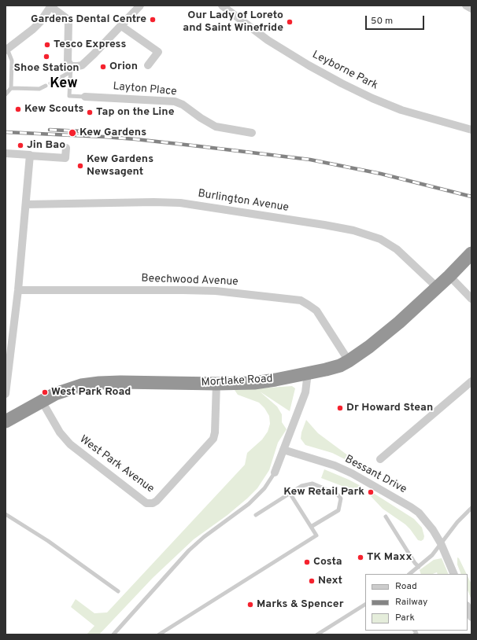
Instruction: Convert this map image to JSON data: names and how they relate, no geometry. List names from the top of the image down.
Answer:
{
  "streets": {
    "highway": ["Mortlake Road"],
    "street": [
      "Leyborne Park",
      "Layton Place",
      "Burlington Avenue",
      "Beechwood Avenue",
      "West Park Avenue",
      "Bessant Drive"
    ]
  },
  "crossings": [
    ["Burlington Avenue", "Mortlake Road"],
    ["Beechwood Avenue", "Mortlake Road"],
    ["Mortlake Road", "West Park Avenue"]
  ],
  "districts": ["Kew"],
  "places": [
    "Gardens Dental Centre",
    "Our Lady of Loreto and Saint Winefride",
    "Tesco Express",
    "Shoe Station",
    "Orion",
    "Kew Scouts",
    "Tap on the Line",
    "Kew Gardens",
    "Jin Bao",
    "Kew Gardens Newsagent",
    "West Park Road",
    "Dr Howard Stean",
    "Kew Retail Park",
    "TK Maxx",
    "Costa",
    "Next",
    "Marks & Spencer"
  ],
  "legend": ["Road", "Railway", "Park"],
  "scale_bar": "50 m"
}
